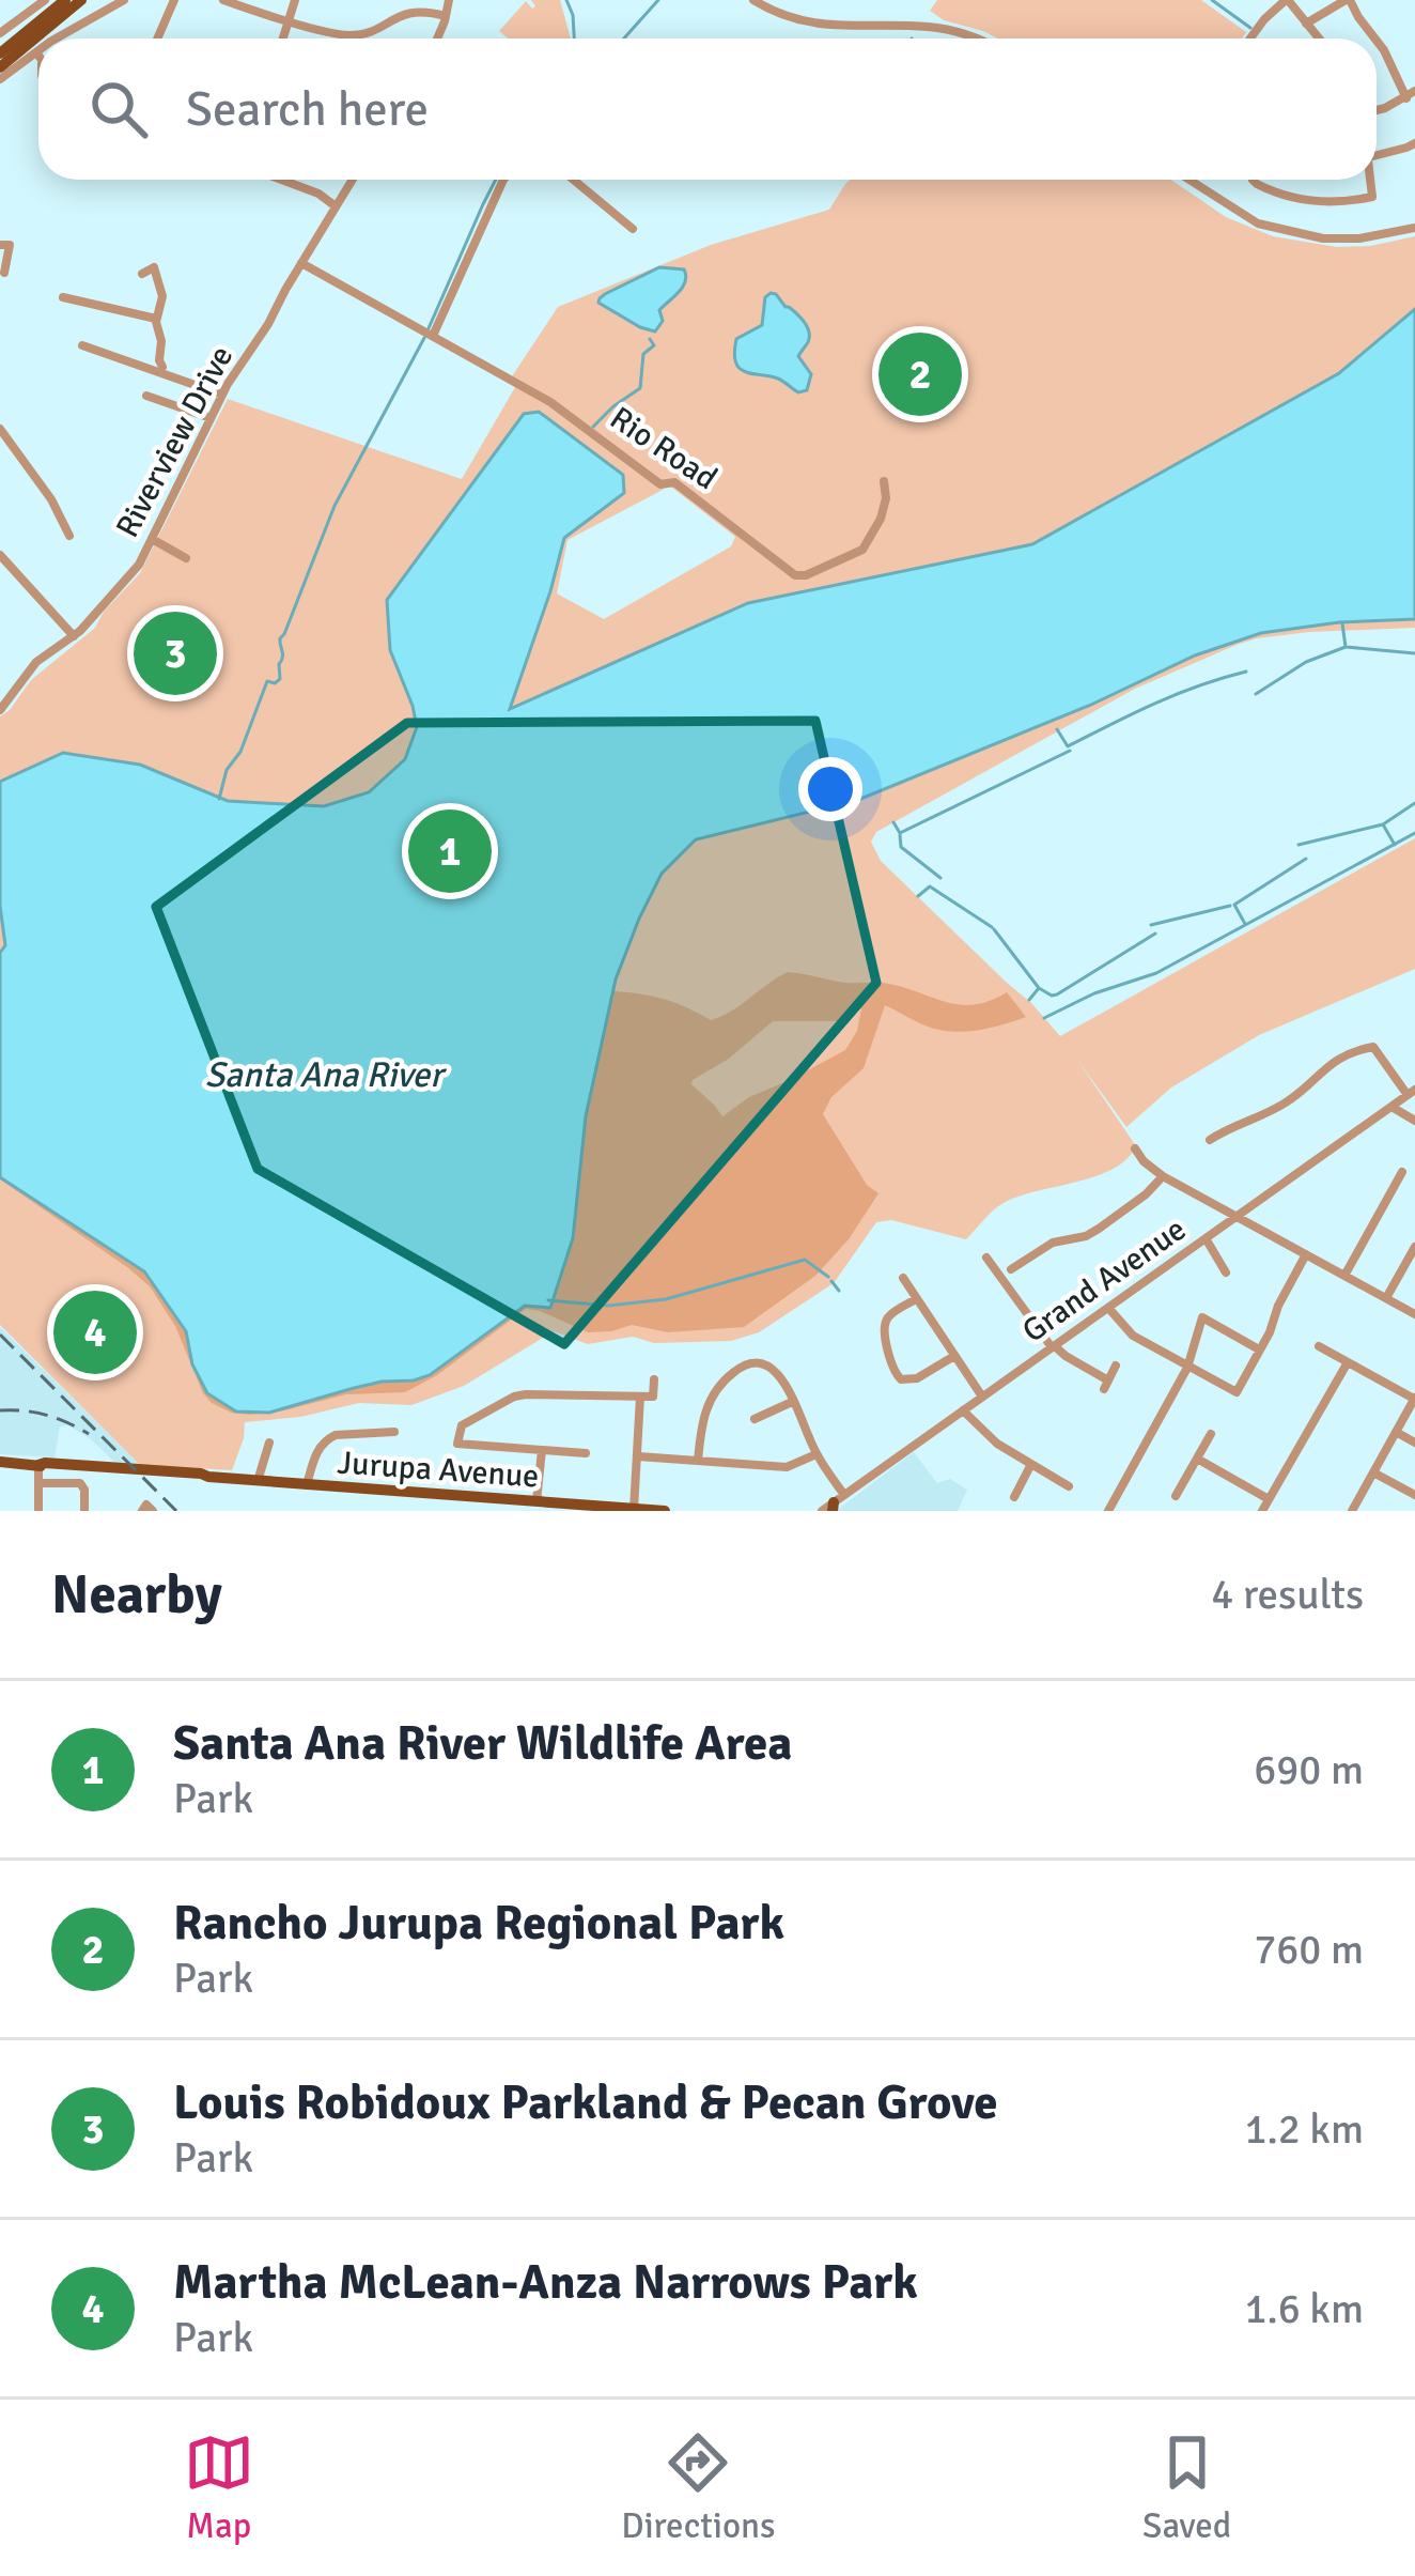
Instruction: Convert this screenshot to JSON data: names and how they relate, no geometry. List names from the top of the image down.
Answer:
{
  "streets": {
    "main road": ["Jurupa Avenue"],
    "street": ["Riverview Drive", "Rio Road", "Grand Avenue"]
  },
  "crossings": [
    ["Riverview Drive", "Rio Road"]
  ],
  "water": ["Santa Ana River"],
  "page": {
    "search": "Search here",
    "pins": [
      "2",
      "3",
      "1",
      "4"
    ],
    "heading": ["Nearby", "4 results"],
    "list": [
      {
        "mark": "1",
        "name": "Santa Ana River Wildlife Area",
        "note": "Park",
        "value": "690 m"
      },
      {
        "mark": "2",
        "name": "Rancho Jurupa Regional Park",
        "note": "Park",
        "value": "760 m"
      },
      {
        "mark": "3",
        "name": "Louis Robidoux Parkland & Pecan Grove",
        "note": "Park",
        "value": "1.2 km"
      },
      {
        "mark": "4",
        "name": "Martha McLean-Anza Narrows Park",
        "note": "Park",
        "value": "1.6 km"
      }
    ],
    "nav": ["Map", "Directions", "Saved"]
  }
}
